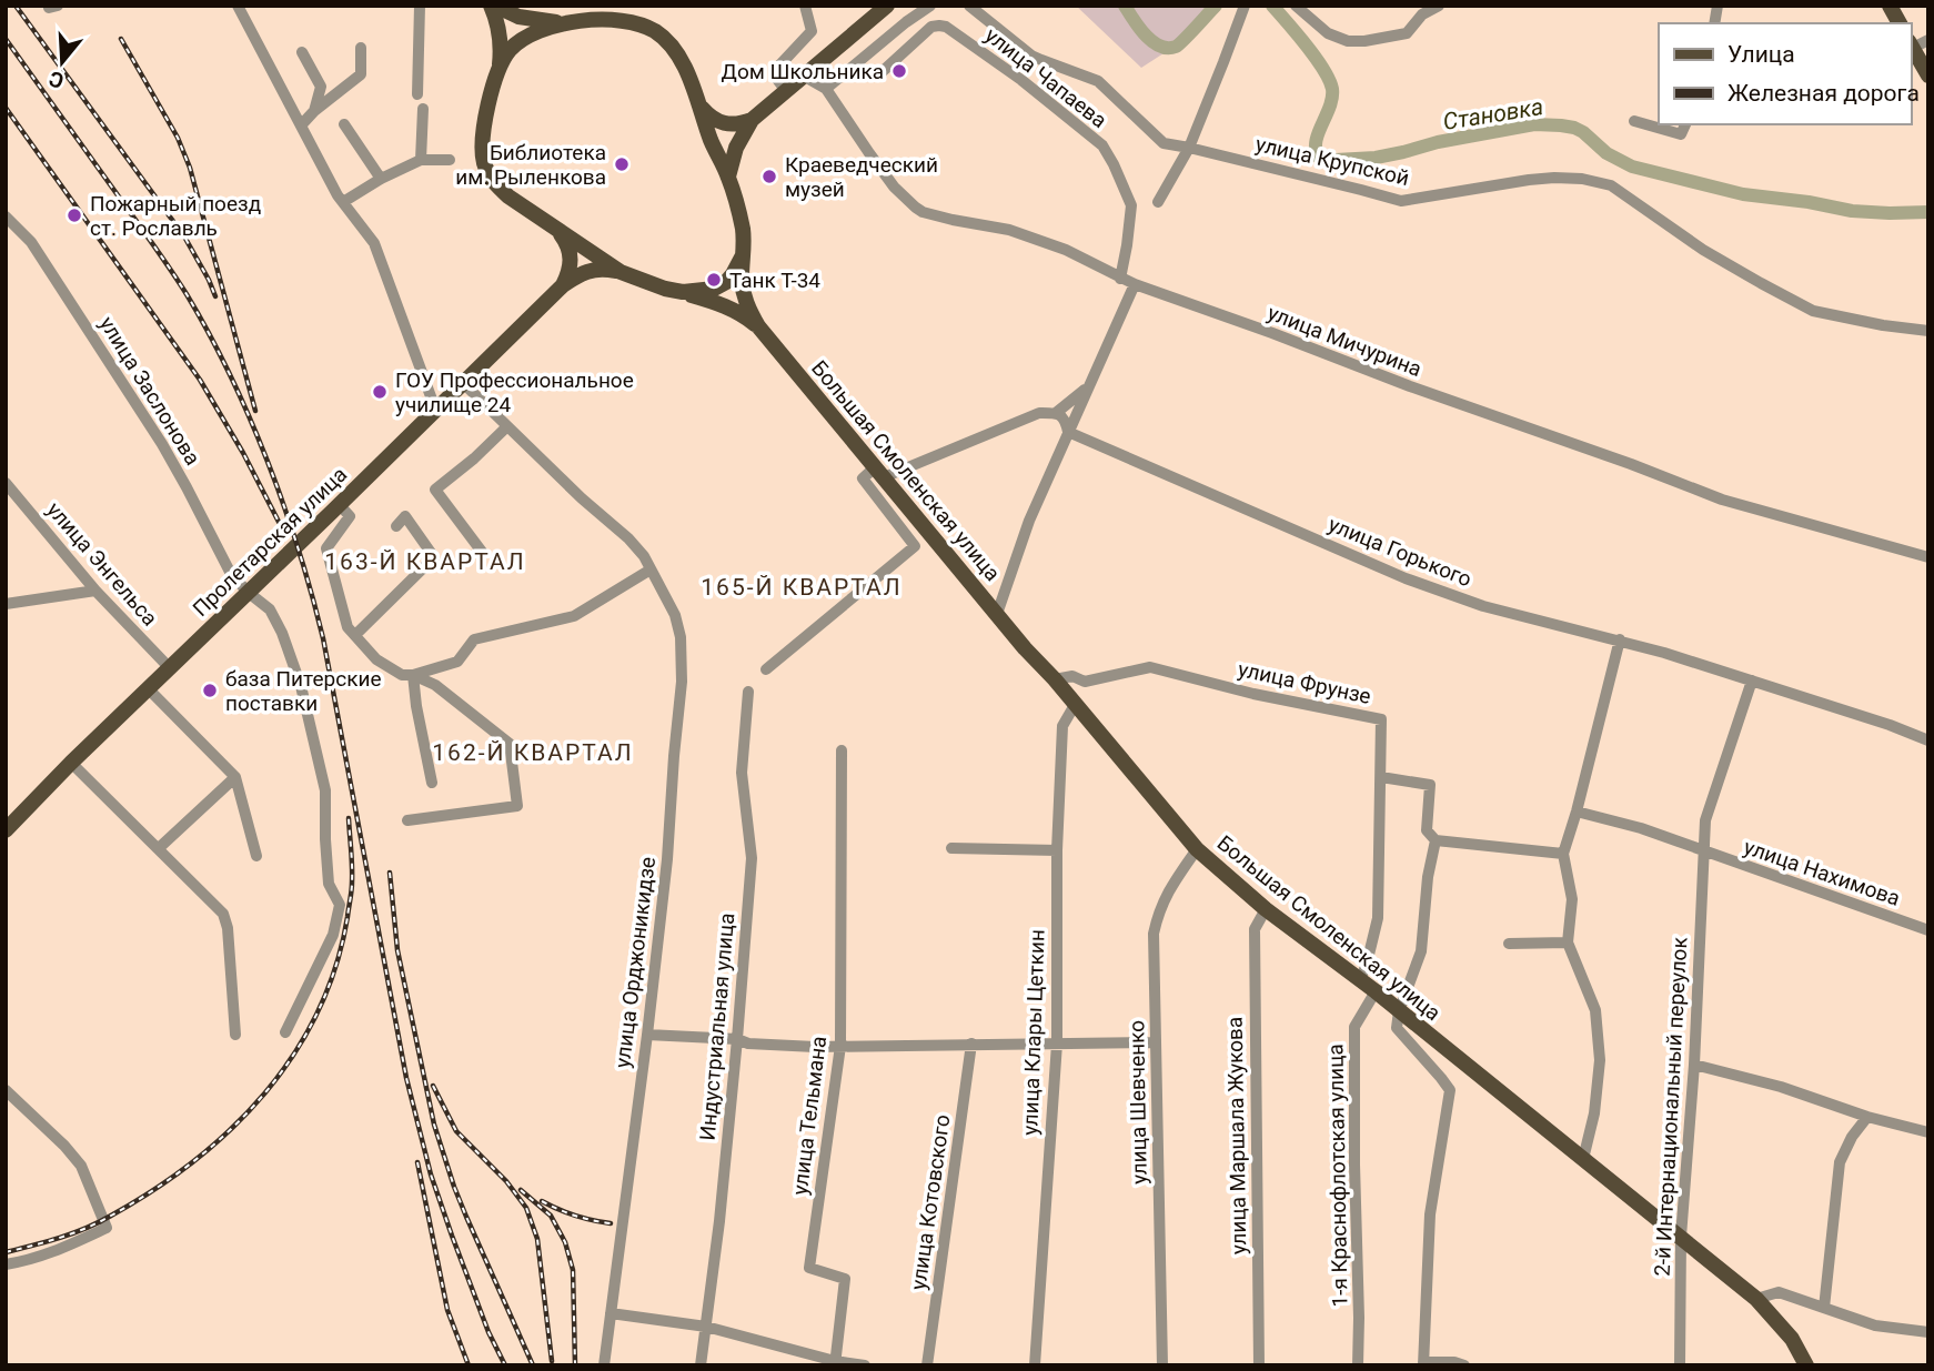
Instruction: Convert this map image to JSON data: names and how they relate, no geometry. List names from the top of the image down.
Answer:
{
  "streets": {
    "main road": ["Большая Смоленская улица", "Пролетарская улица"],
    "street": [
      "улица Чапаева",
      "улица Крупской",
      "улица Мичурина",
      "улица Заслонова",
      "улица Горького",
      "улица Энгельса",
      "улица Фрунзе",
      "улица Нахимова",
      "улица Орджоникидзе",
      "Индустриальная улица",
      "улица Клары Цеткин",
      "улица Шевченко",
      "2-й Интернациональный переулок",
      "улица Тельмана",
      "улица Маршала Жукова",
      "1-я Краснофлотская улица",
      "улица Котовского"
    ]
  },
  "crossings": [
    ["улица Чапаева", "улица Мичурина"],
    ["улица Заслонова", "Пролетарская улица"],
    ["Большая Смоленская улица", "Пролетарская улица"],
    ["Большая Смоленская улица", "улица Фрунзе"],
    ["Большая Смоленская улица", "улица Клары Цеткин"],
    ["Большая Смоленская улица", "улица Шевченко"],
    ["Большая Смоленская улица", "2-й Интернациональный переулок"],
    ["Большая Смоленская улица", "улица Маршала Жукова"],
    ["Большая Смоленская улица", "1-я Краснофлотская улица"],
    ["Пролетарская улица", "улица Энгельса"],
    ["Пролетарская улица", "улица Орджоникидзе"],
    ["улица Горького", "2-й Интернациональный переулок"],
    ["улица Нахимова", "2-й Интернациональный переулок"]
  ],
  "districts": ["163-Й КВАРТАЛ", "165-Й КВАРТАЛ", "162-Й КВАРТАЛ"],
  "water": ["Становка"],
  "places": [
    "Дом Школьника",
    "Библиотека им. Рыленкова",
    "Краеведческий музей",
    "Пожарный поезд ст. Рославль",
    "Танк Т-34",
    "ГОУ Профессиональное училище 24",
    "база Питерские поставки"
  ],
  "legend": ["Улица", "Железная дорога"],
  "north": "bottom"
}
